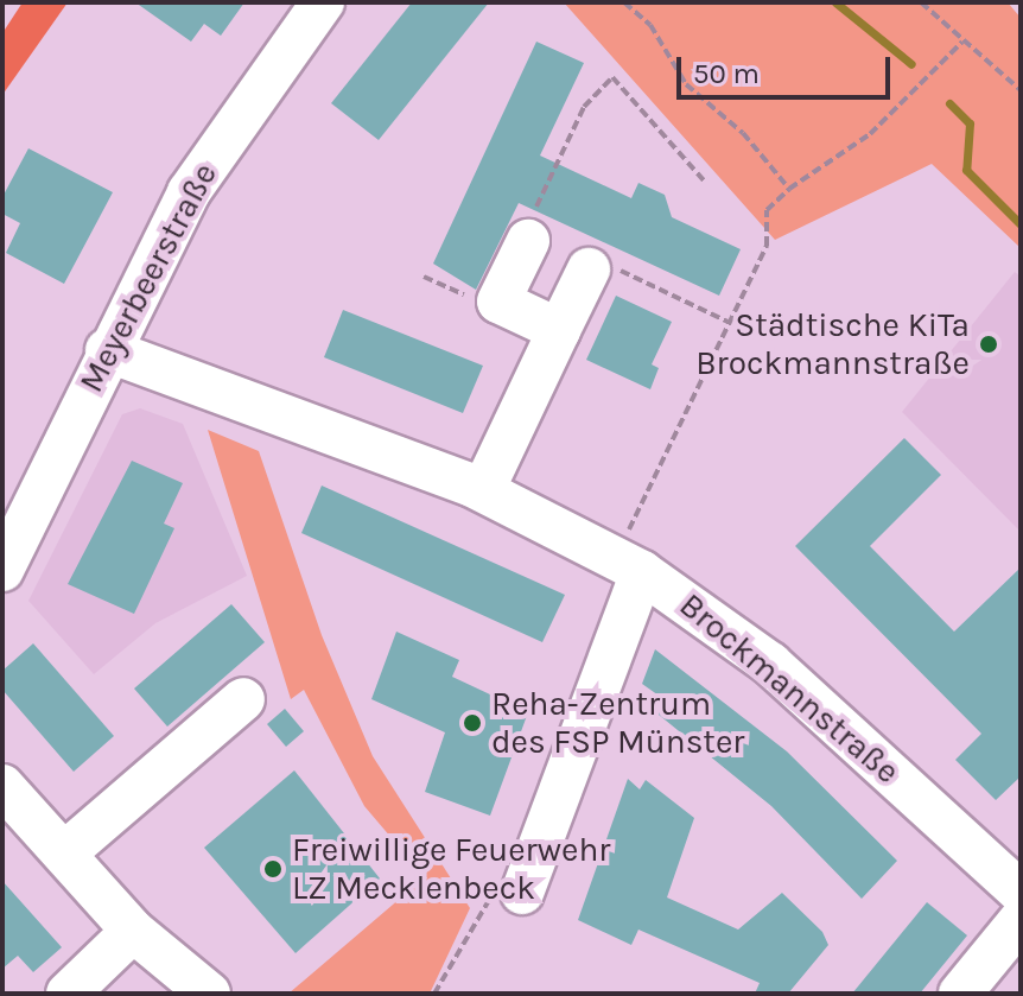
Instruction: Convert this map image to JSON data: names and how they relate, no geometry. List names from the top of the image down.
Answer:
{
  "streets": {
    "street": ["Meyerbeerstraße", "Brockmannstraße"]
  },
  "crossings": [
    ["Meyerbeerstraße", "Brockmannstraße"]
  ],
  "places": ["Städtische KiTa Brockmannstraße", "Reha-Zentrum des FSP Münster", "Freiwillige Feuerwehr LZ Mecklenbeck"],
  "scale_bar": "50 m"
}
